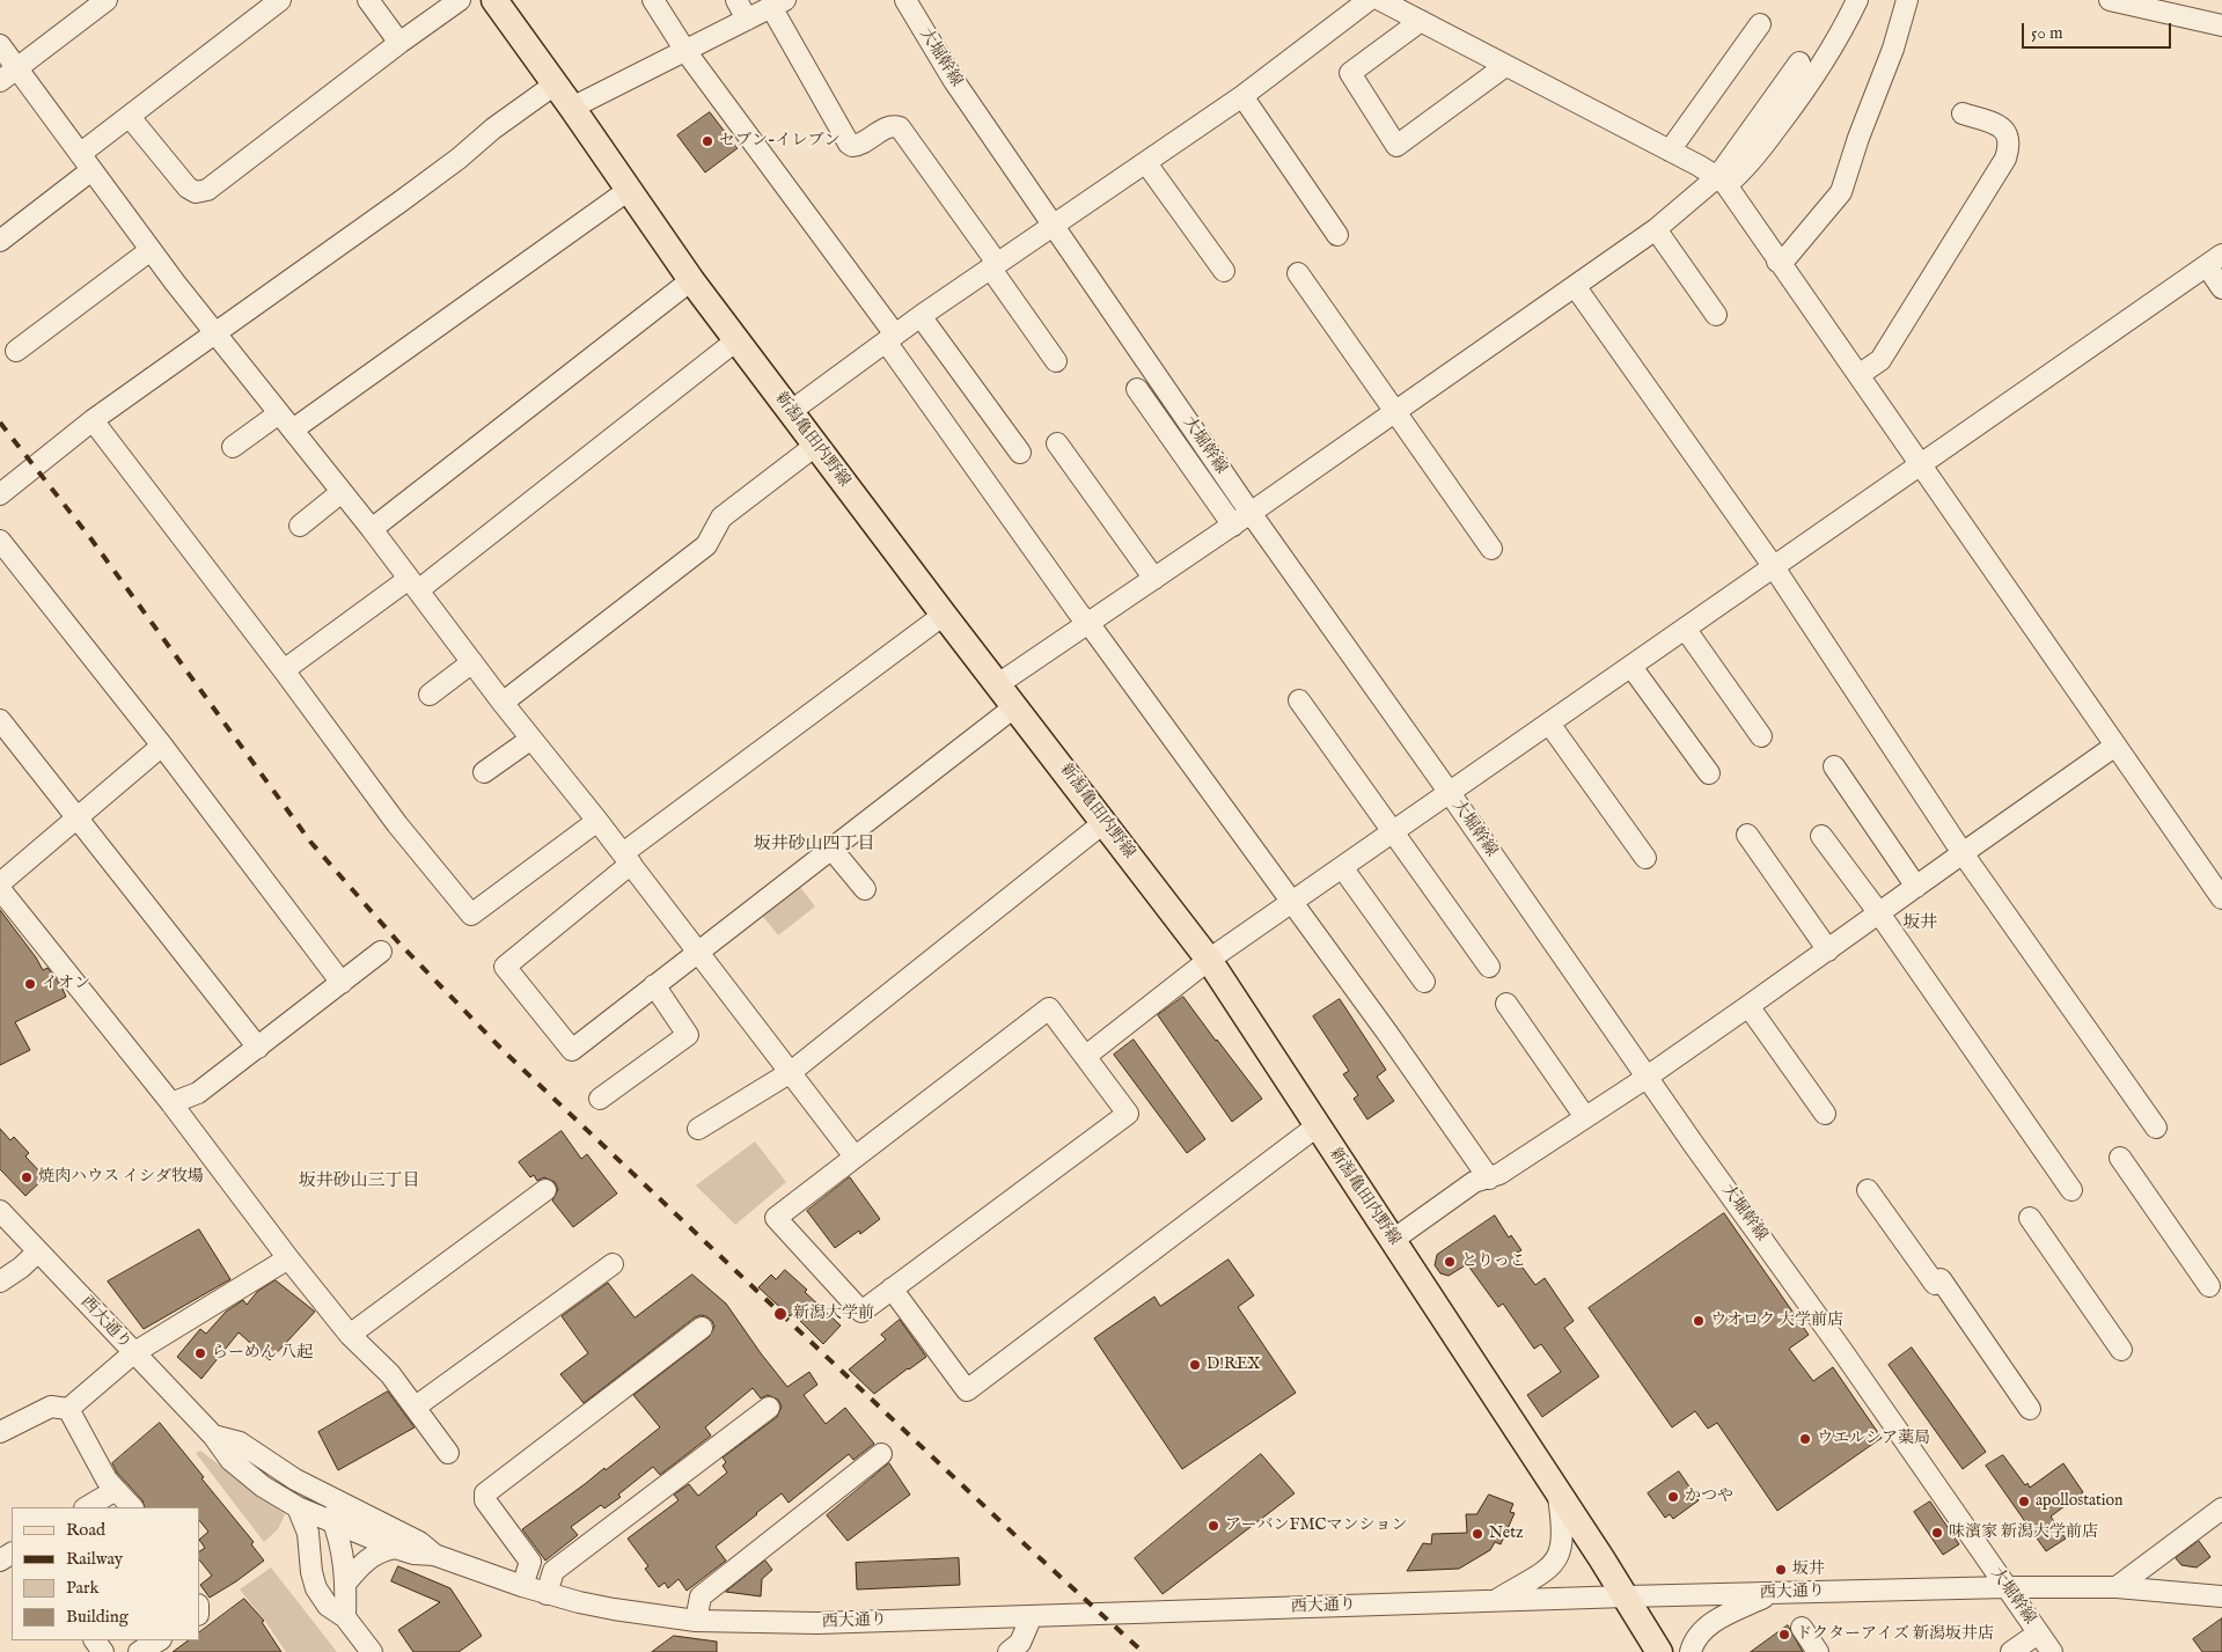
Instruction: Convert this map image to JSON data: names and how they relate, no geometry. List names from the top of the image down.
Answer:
{
  "streets": {
    "main road": ["新潟亀田内野線"],
    "street": ["大堀幹線", "西大通り"]
  },
  "crossings": [
    ["大堀幹線", "西大通り"],
    ["新潟亀田内野線", "西大通り"]
  ],
  "districts": ["坂井砂山四丁目", "坂井", "坂井砂山三丁目"],
  "places": [
    "セブン-イレブン",
    "イオン",
    "焼肉ハウス イシダ牧場",
    "とりっこ",
    "新潟大学前",
    "ウオロク 大学前店",
    "らーめん 八起",
    "D!REX",
    "ウエルシア薬局",
    "かつや",
    "apollostation",
    "アーバンFMCマンション",
    "味濱家 新潟大学前店",
    "Netz",
    "坂井",
    "ドクターアイズ 新潟坂井店"
  ],
  "legend": [
    "Road",
    "Railway",
    "Park",
    "Building"
  ],
  "scale_bar": "50 m"
}
